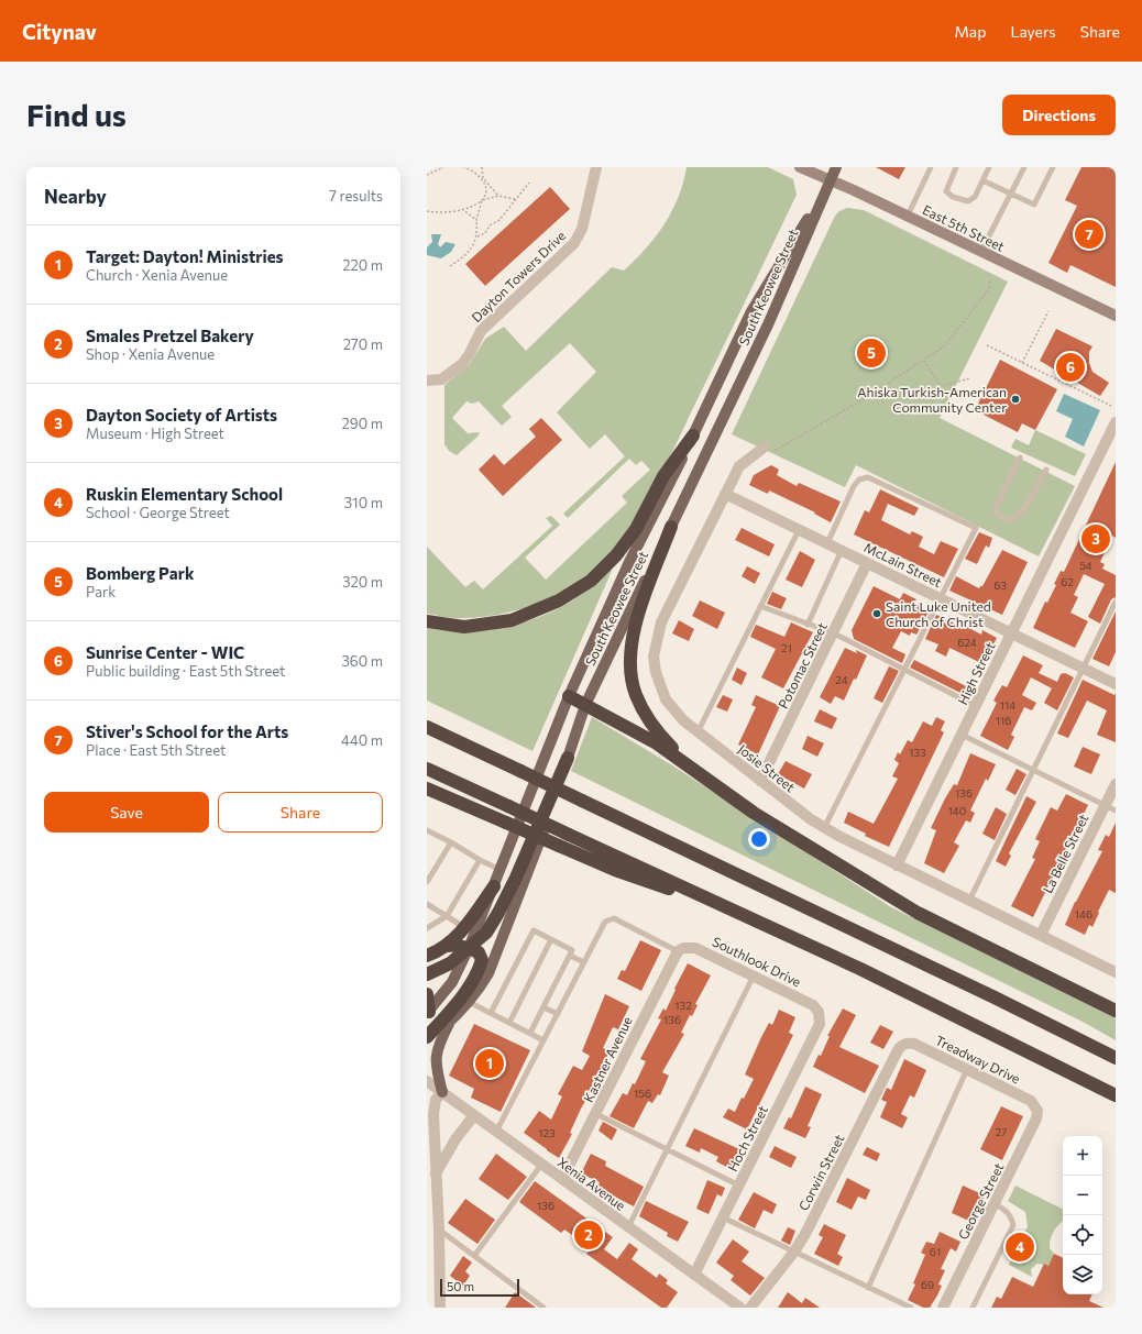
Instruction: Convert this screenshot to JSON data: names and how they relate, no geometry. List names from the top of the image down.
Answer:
{
  "streets": {
    "main road": ["East 5th Street", "South Keowee Street"],
    "street": [
      "Dayton Towers Drive",
      "McLain Street",
      "Potomac Street",
      "High Street",
      "Josie Street",
      "La Belle Street",
      "Southlook Drive",
      "Kastner Avenue",
      "Treadway Drive",
      "Hoch Street",
      "Corwin Street",
      "Xenia Avenue",
      "George Street"
    ]
  },
  "crossings": [
    ["East 5th Street", "South Keowee Street"],
    ["McLain Street", "Potomac Street"],
    ["McLain Street", "High Street"],
    ["McLain Street", "Josie Street"],
    ["Potomac Street", "Josie Street"],
    ["High Street", "Josie Street"],
    ["Josie Street", "La Belle Street"],
    ["Southlook Drive", "Kastner Avenue"],
    ["Southlook Drive", "Hoch Street"],
    ["Kastner Avenue", "Xenia Avenue"],
    ["Treadway Drive", "Corwin Street"],
    ["Treadway Drive", "George Street"],
    ["Hoch Street", "Xenia Avenue"]
  ],
  "places": ["Ahiska Turkish-American Community Center", "Saint Luke United Church of Christ"],
  "house_numbers": [
    "54",
    "62",
    "63",
    "624",
    "21",
    "24",
    "114",
    "116",
    "133",
    "136",
    "140",
    "146",
    "132",
    "136",
    "156",
    "27",
    "123",
    "136",
    "61",
    "69"
  ],
  "scale_bar": "50 m",
  "page": {
    "header": "Citynav",
    "nav": ["Map", "Layers", "Share"],
    "buttons": [
      "Directions",
      ["Save", "Share"]
    ],
    "title": "Find us",
    "heading": ["Nearby", "7 results"],
    "pins": [
      "7",
      "5",
      "6",
      "3",
      "1",
      "2",
      "4"
    ],
    "list": [
      {
        "mark": "1",
        "name": "Target: Dayton! Ministries",
        "note": "Church · Xenia Avenue",
        "value": "220 m"
      },
      {
        "mark": "2",
        "name": "Smales Pretzel Bakery",
        "note": "Shop · Xenia Avenue",
        "value": "270 m"
      },
      {
        "mark": "3",
        "name": "Dayton Society of Artists",
        "note": "Museum · High Street",
        "value": "290 m"
      },
      {
        "mark": "4",
        "name": "Ruskin Elementary School",
        "note": "School · George Street",
        "value": "310 m"
      },
      {
        "mark": "5",
        "name": "Bomberg Park",
        "note": "Park",
        "value": "320 m"
      },
      {
        "mark": "6",
        "name": "Sunrise Center - WIC",
        "note": "Public building · East 5th Street",
        "value": "360 m"
      },
      {
        "mark": "7",
        "name": "Stiver's School for the Arts",
        "note": "Place · East 5th Street",
        "value": "440 m"
      }
    ],
    "map_buttons": ["+", "−"],
    "scale": "50 m"
  }
}
